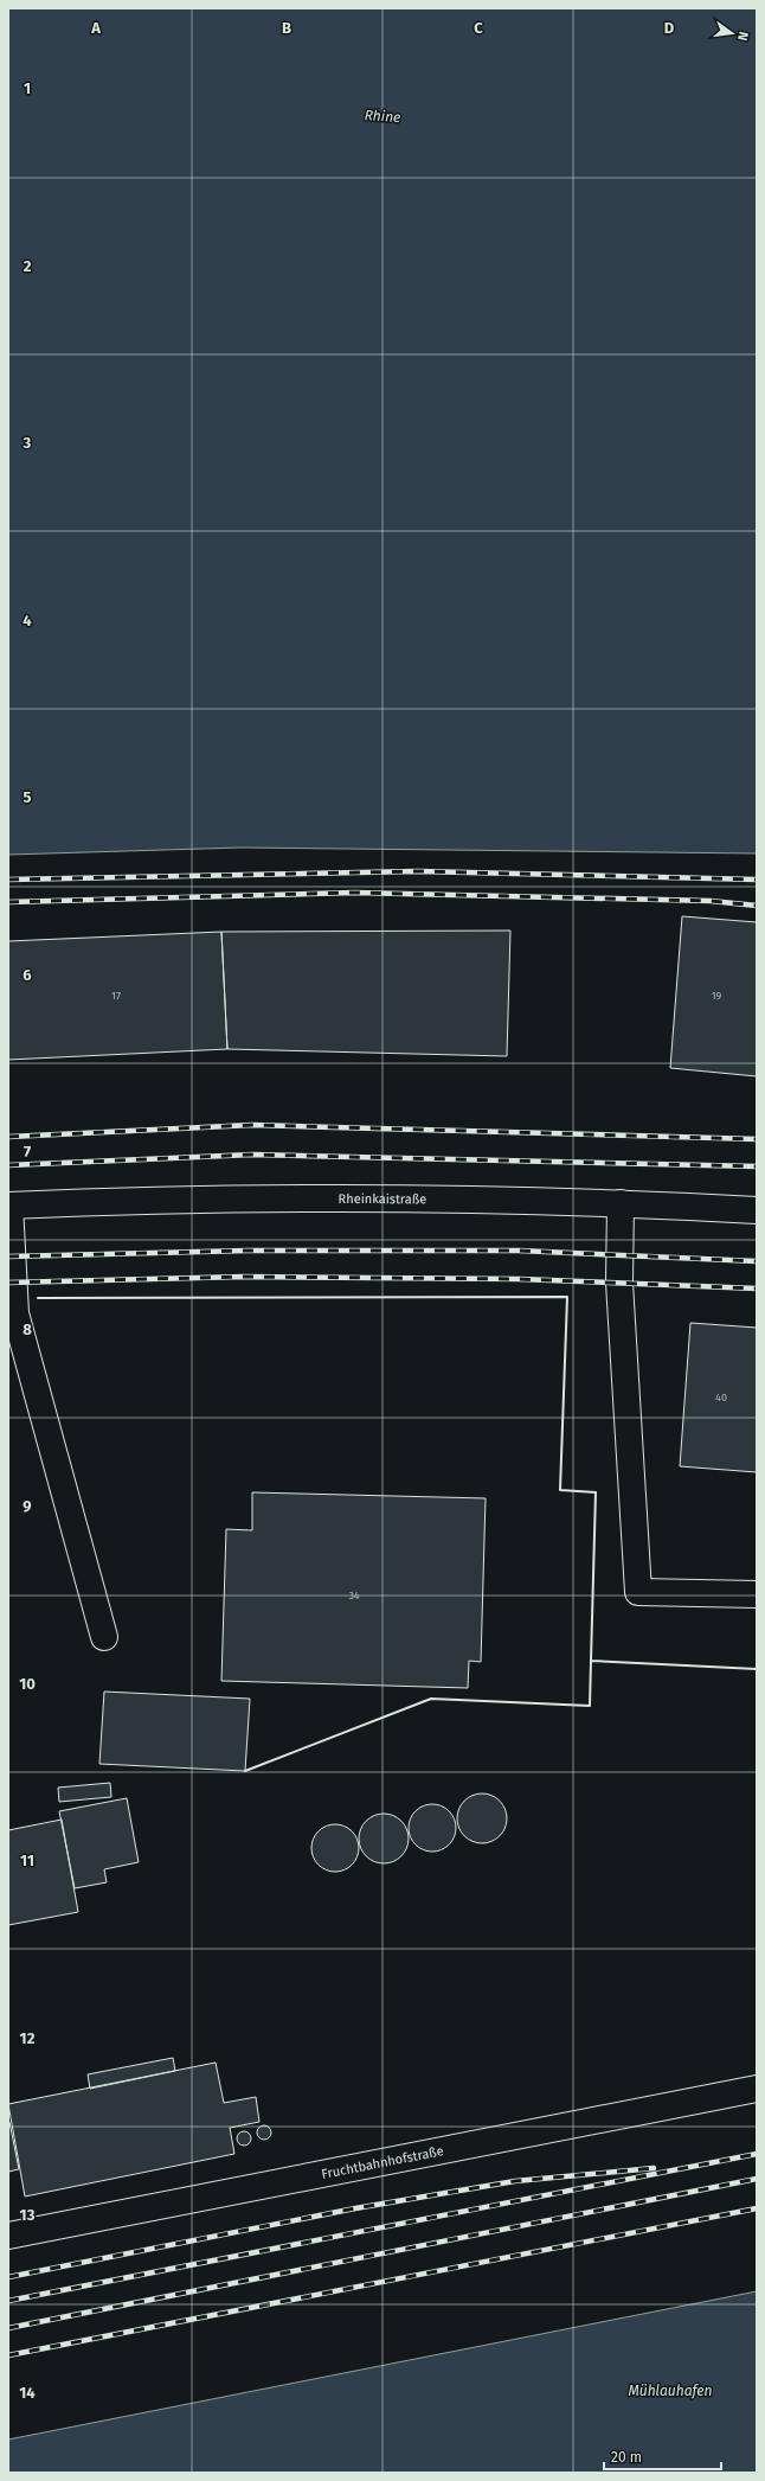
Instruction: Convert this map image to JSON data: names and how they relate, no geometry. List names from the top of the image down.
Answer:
{
  "streets": {
    "street": ["Rheinkaistraße", "Fruchtbahnhofstraße"]
  },
  "water": ["Rhine", "Mühlauhafen"],
  "house_numbers": [
    "17",
    "19",
    "40",
    "34"
  ],
  "scale_bar": "20 m",
  "north": "right",
  "grid": {
    "columns": [
      "A",
      "B",
      "C",
      "D"
    ],
    "rows": [
      "1",
      "2",
      "3",
      "4",
      "5",
      "6",
      "7",
      "8",
      "9",
      "10",
      "11",
      "12",
      "13",
      "14"
    ]
  }
}
